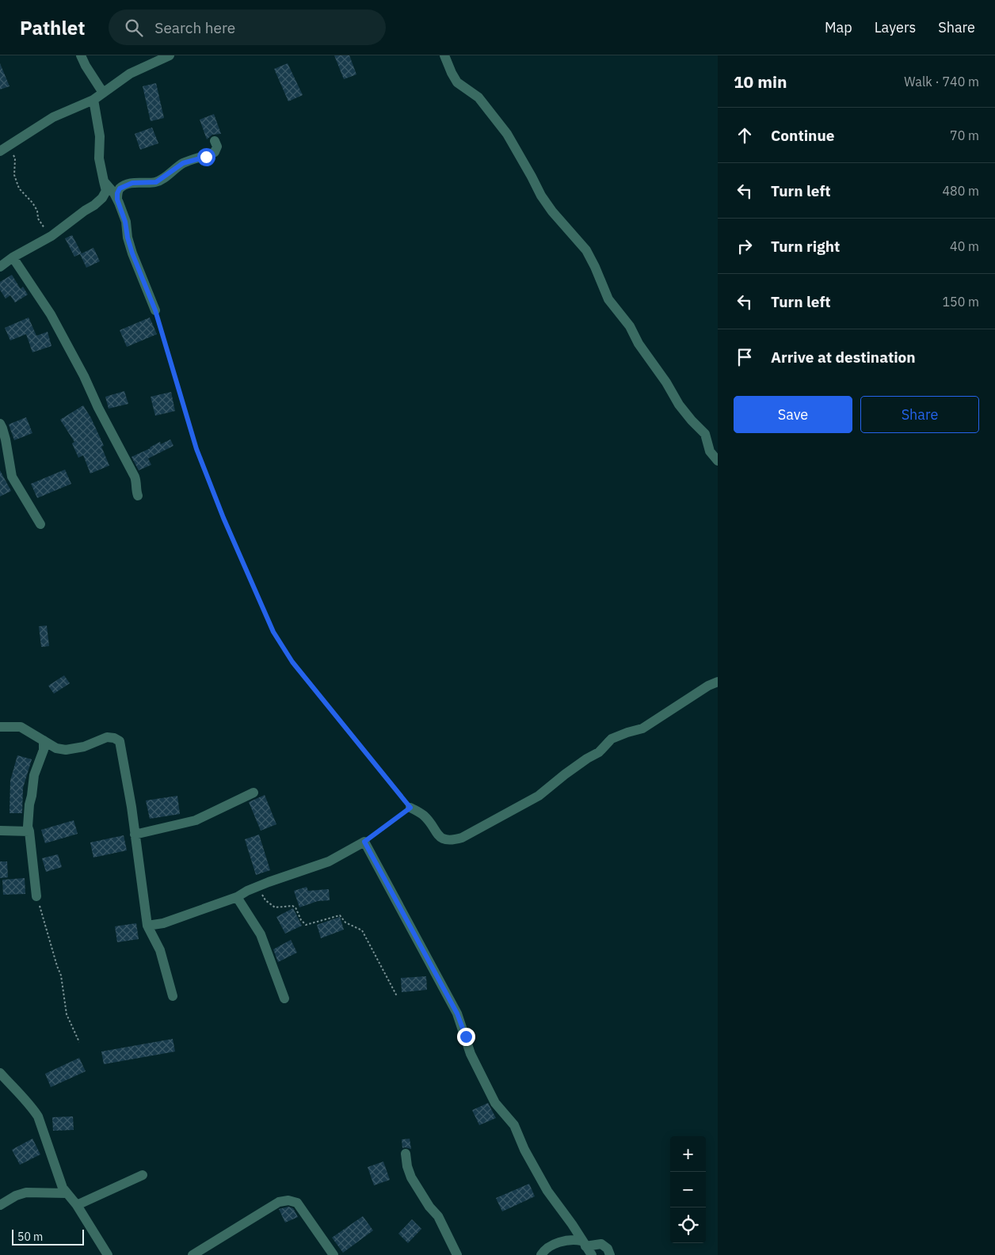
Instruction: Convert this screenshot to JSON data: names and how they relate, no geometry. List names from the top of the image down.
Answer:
{
  "scale_bar": "50 m",
  "page": {
    "header": "Pathlet",
    "search": "Search here",
    "nav": ["Map", "Layers", "Share"],
    "heading": ["10 min", "Walk · 740 m"],
    "list": [
      ["Continue", "70 m"],
      ["Turn left", "480 m"],
      ["Turn right", "40 m"],
      ["Turn left", "150 m"],
      "Arrive at destination"
    ],
    "buttons": ["Save", "Share"],
    "map_buttons": ["+", "−"],
    "scale": "50 m"
  }
}
